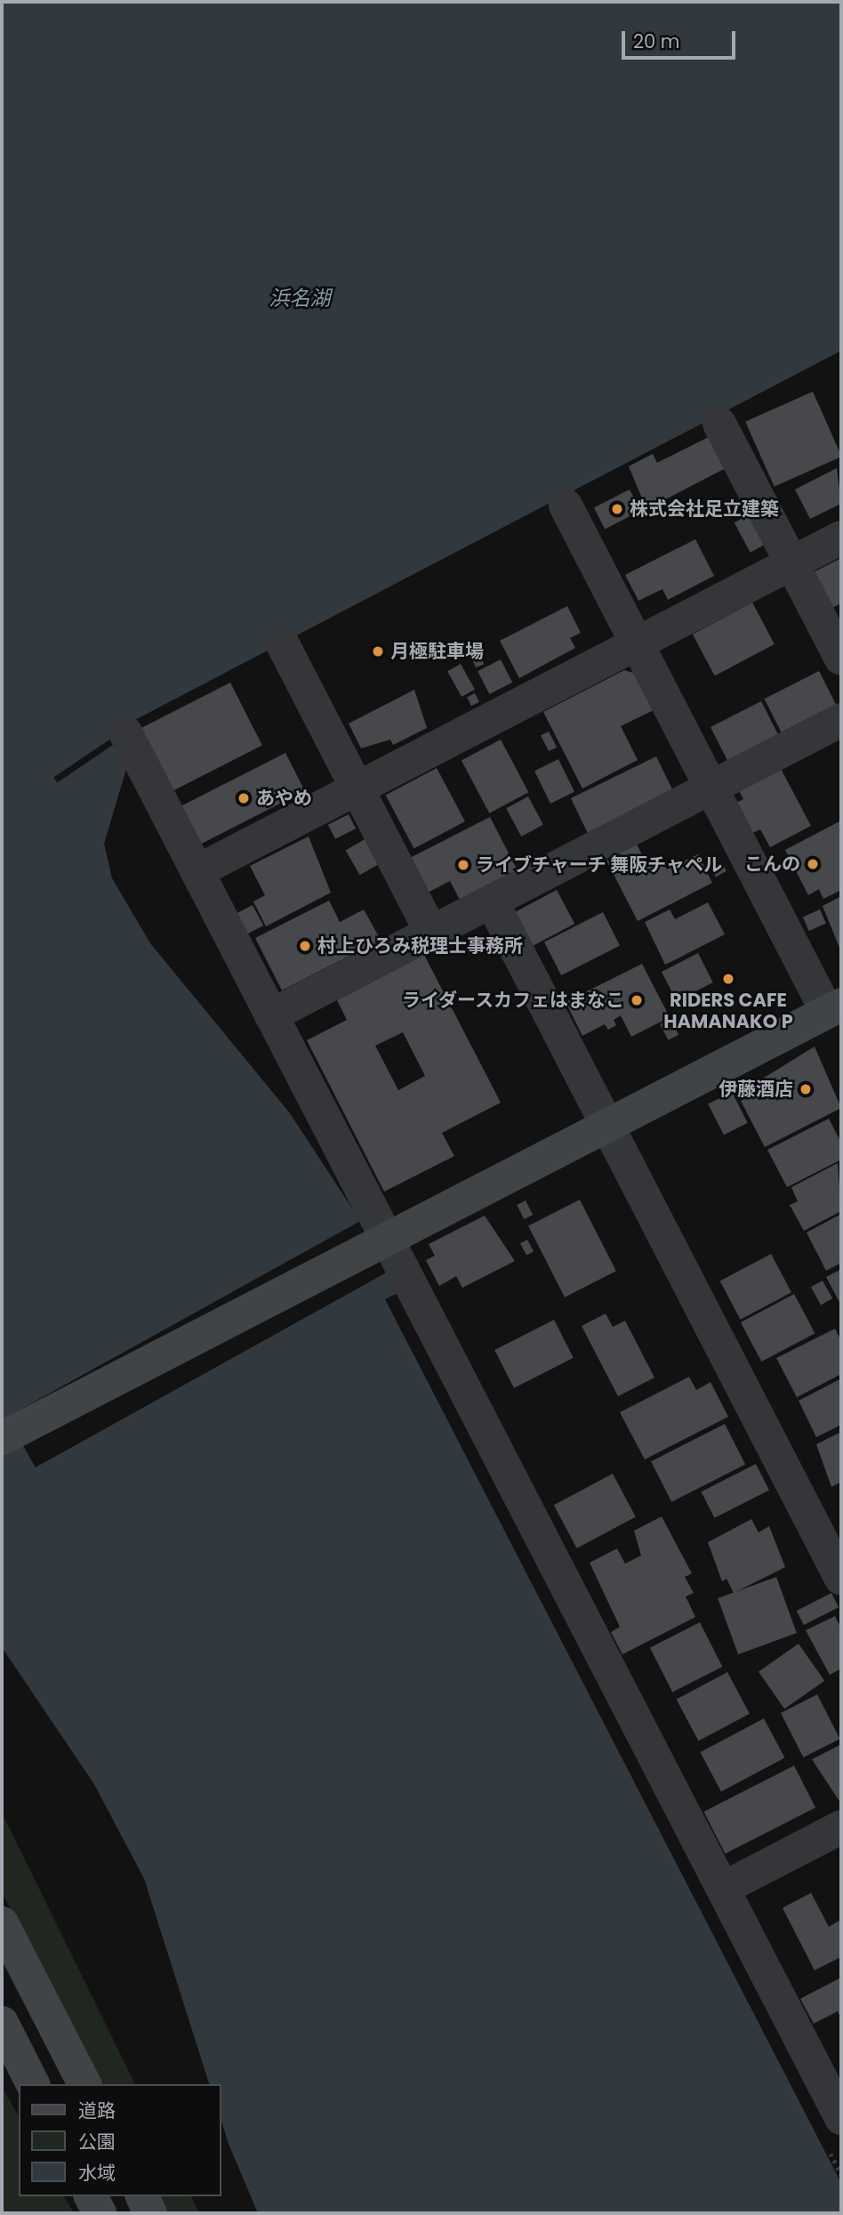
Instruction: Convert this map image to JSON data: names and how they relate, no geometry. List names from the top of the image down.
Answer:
{
  "water": ["浜名湖"],
  "places": [
    "株式会社足立建築",
    "月極駐車場",
    "あやめ",
    "こんの",
    "ライブチャーチ 舞阪チャペル",
    "村上ひろみ税理士事務所",
    "RIDERS CAFE HAMANAKO P",
    "ライダースカフェはまなこ",
    "伊藤酒店"
  ],
  "legend": ["道路", "公園", "水域"],
  "scale_bar": "20 m"
}
